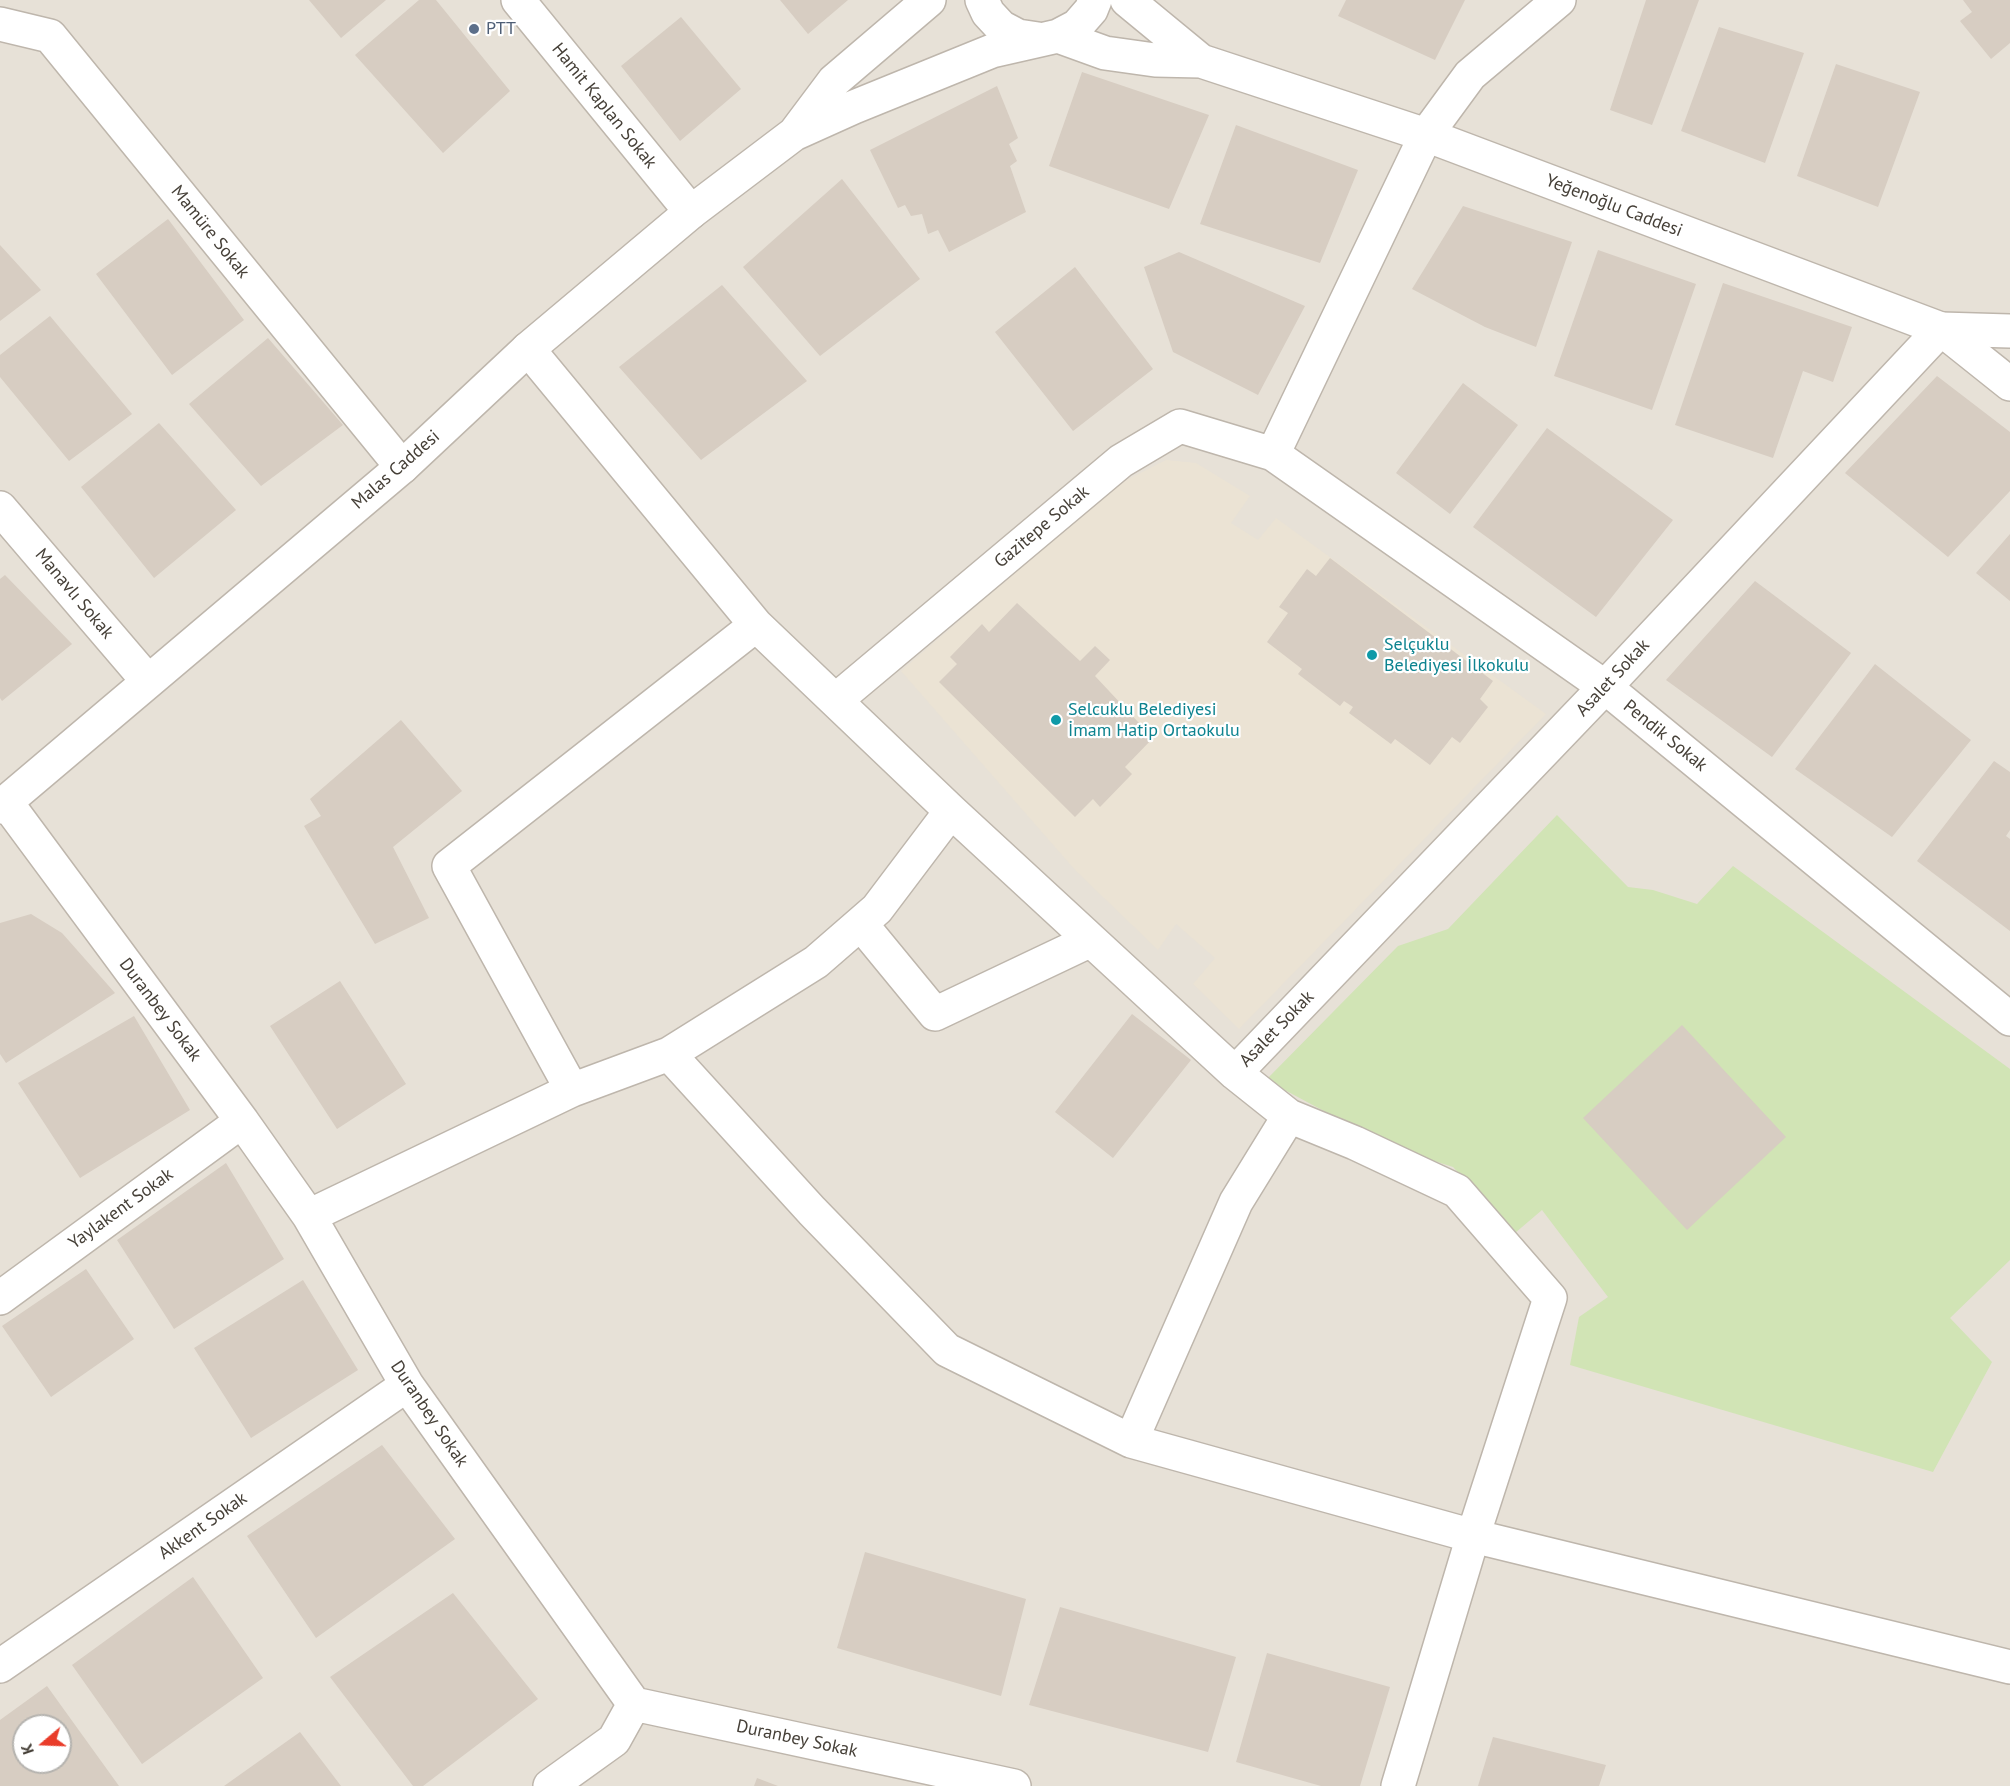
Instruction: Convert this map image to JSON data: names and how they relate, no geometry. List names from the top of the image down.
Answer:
{
  "streets": {
    "street": [
      "Hamit Kaplan Sokak",
      "Yeğenoğlu Caddesi",
      "Mamüre Sokak",
      "Malas Caddesi",
      "Gazitepe Sokak",
      "Manavlı Sokak",
      "Asalet Sokak",
      "Pendik Sokak",
      "Duranbey Sokak",
      "Yaylakent Sokak",
      "Akkent Sokak"
    ]
  },
  "crossings": [
    ["Hamit Kaplan Sokak", "Malas Caddesi"],
    ["Yeğenoğlu Caddesi", "Asalet Sokak"],
    ["Mamüre Sokak", "Malas Caddesi"],
    ["Malas Caddesi", "Manavlı Sokak"],
    ["Malas Caddesi", "Duranbey Sokak"],
    ["Gazitepe Sokak", "Pendik Sokak"],
    ["Asalet Sokak", "Pendik Sokak"],
    ["Duranbey Sokak", "Yaylakent Sokak"],
    ["Duranbey Sokak", "Akkent Sokak"]
  ],
  "places": ["PTT", "Selçuklu Belediyesi İlkokulu", "Selcuklu Belediyesi İmam Hatip Ortaokulu"],
  "north": "left"
}
